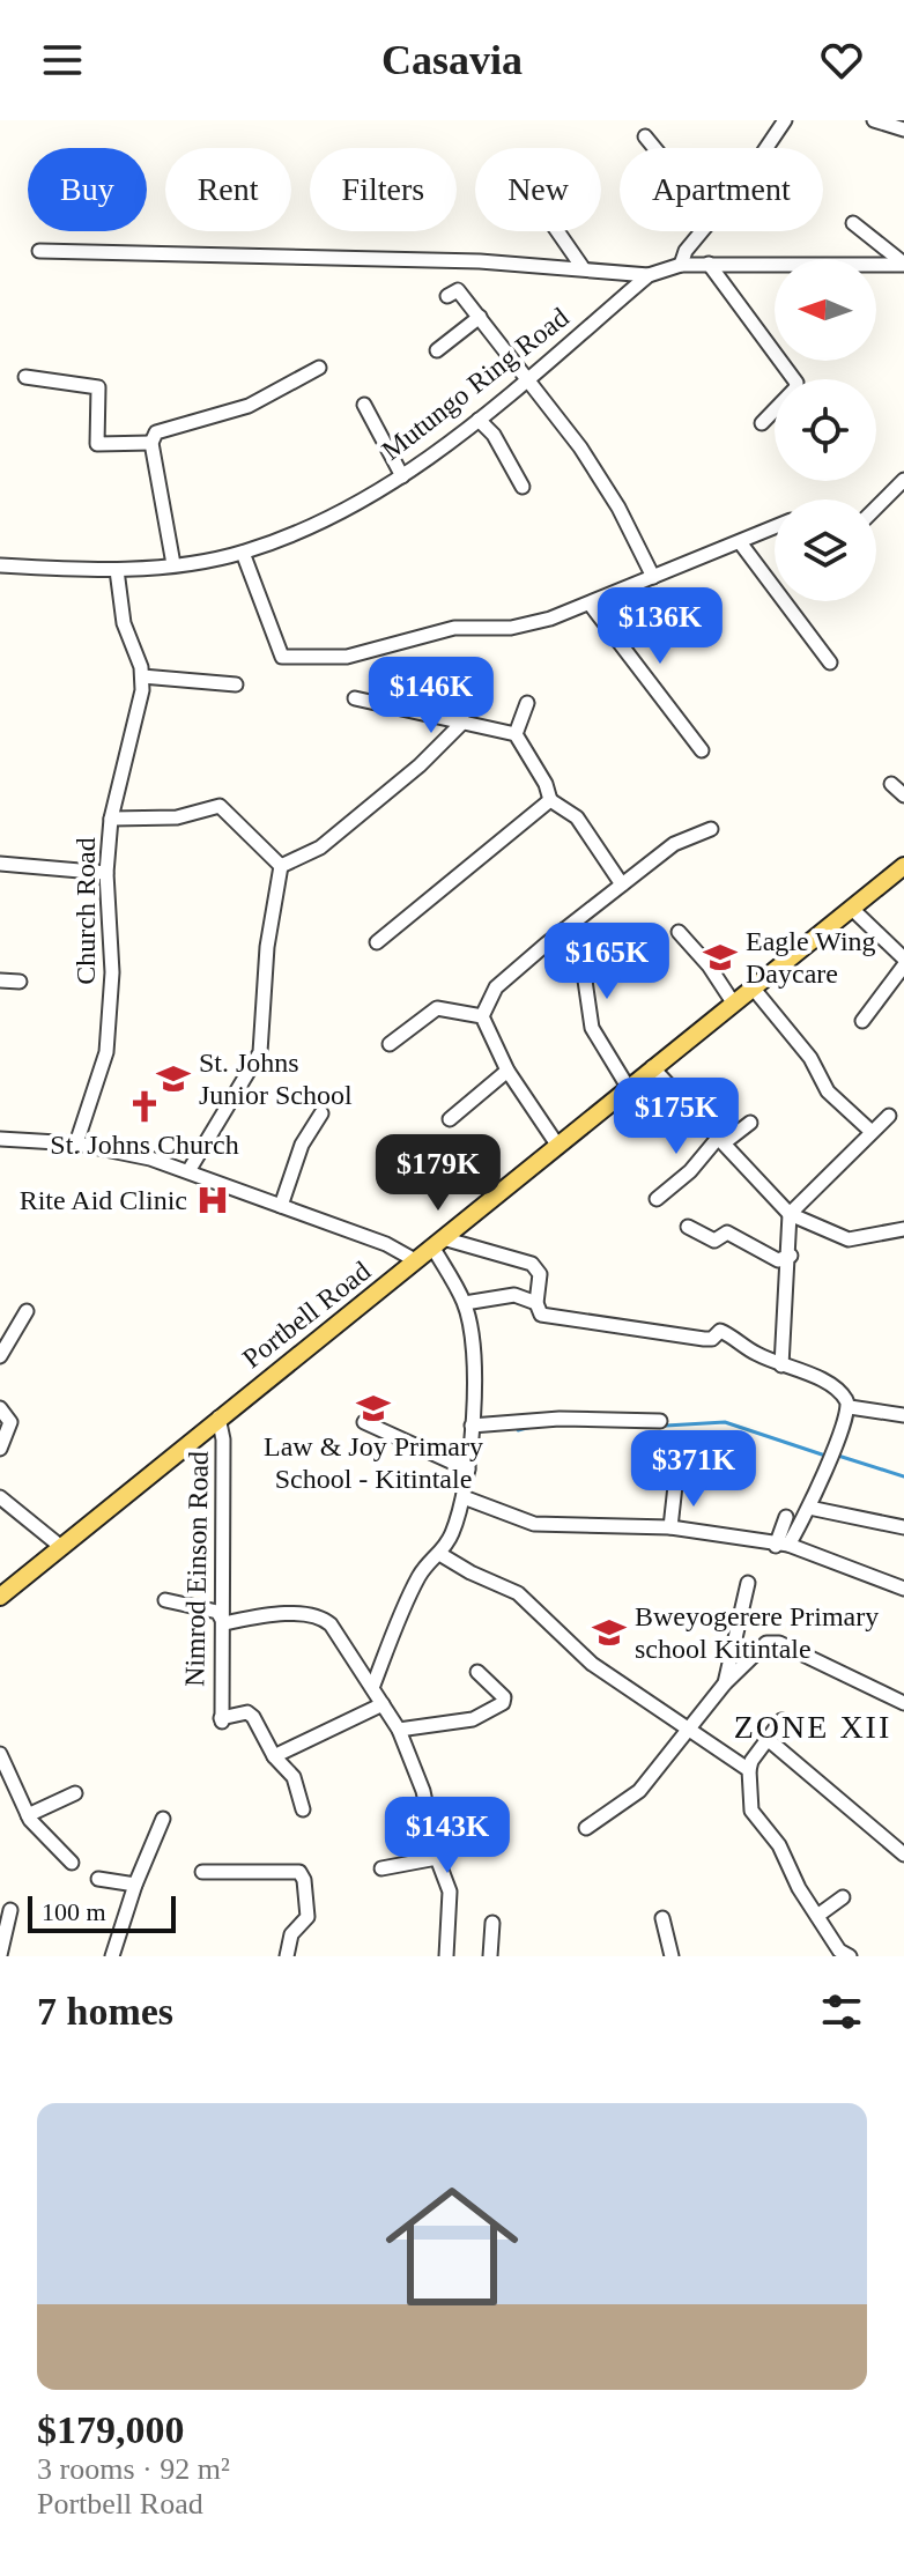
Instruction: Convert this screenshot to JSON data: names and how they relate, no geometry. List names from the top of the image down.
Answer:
{
  "streets": {
    "main road": ["Portbell Road"],
    "street": ["Mutungo Ring Road", "Church Road", "Nimrod Einson Road"]
  },
  "crossings": [
    ["Mutungo Ring Road", "Church Road"],
    ["Portbell Road", "Nimrod Einson Road"]
  ],
  "districts": ["ZONE XII"],
  "places": {
    "school or university": [
      "Eagle Wing Daycare",
      "St. Johns Junior School",
      "Law & Joy Primary School - Kitintale",
      "Bweyogerere Primary school Kitintale"
    ],
    "church": ["St. Johns Church"],
    "hospital": ["Rite Aid Clinic"]
  },
  "scale_bar": "100 m",
  "north": "left",
  "page": {
    "header": "Casavia",
    "chip": [
      "Buy",
      "Rent",
      "Filters",
      "New",
      "Apartment"
    ],
    "price": [
      "$136K",
      "$146K",
      "$165K",
      "$175K",
      "$179K",
      "$371K",
      "$143K"
    ],
    "scale": "100 m",
    "heading": "7 homes",
    "list": [
      {
        "name": "$179,000",
        "note": "3 rooms · 92 m² · Portbell Road"
      }
    ]
  }
}
